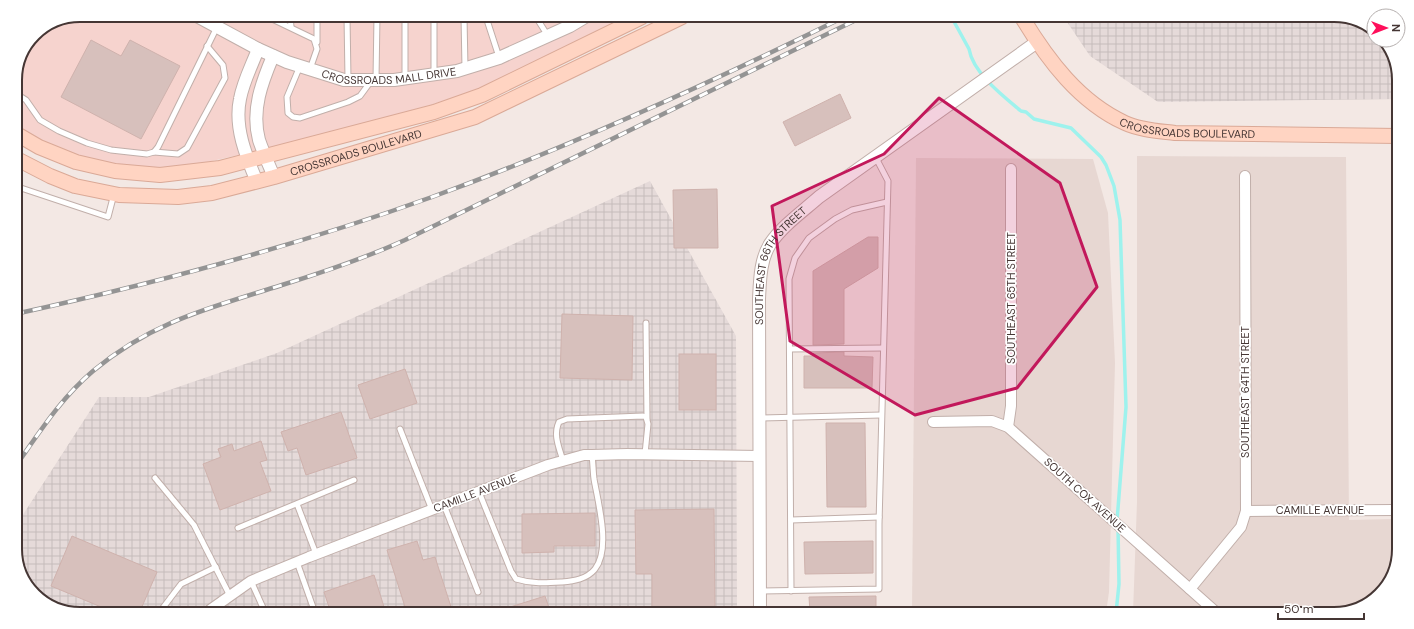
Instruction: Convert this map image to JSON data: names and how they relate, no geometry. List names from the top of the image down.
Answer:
{
  "streets": {
    "main road": ["CROSSROADS BOULEVARD"],
    "street": [
      "CROSSROADS MALL DRIVE",
      "SOUTHEAST 66TH STREET",
      "SOUTHEAST 65TH STREET",
      "SOUTHEAST 64TH STREET",
      "CAMILLE AVENUE",
      "SOUTH COX AVENUE"
    ]
  },
  "crossings": [
    ["CROSSROADS BOULEVARD", "SOUTHEAST 66TH STREET"],
    ["SOUTHEAST 66TH STREET", "CAMILLE AVENUE"],
    ["SOUTHEAST 65TH STREET", "SOUTH COX AVENUE"],
    ["SOUTHEAST 64TH STREET", "CAMILLE AVENUE"],
    ["SOUTHEAST 64TH STREET", "SOUTH COX AVENUE"]
  ],
  "scale_bar": "50 m",
  "north": "right"
}
